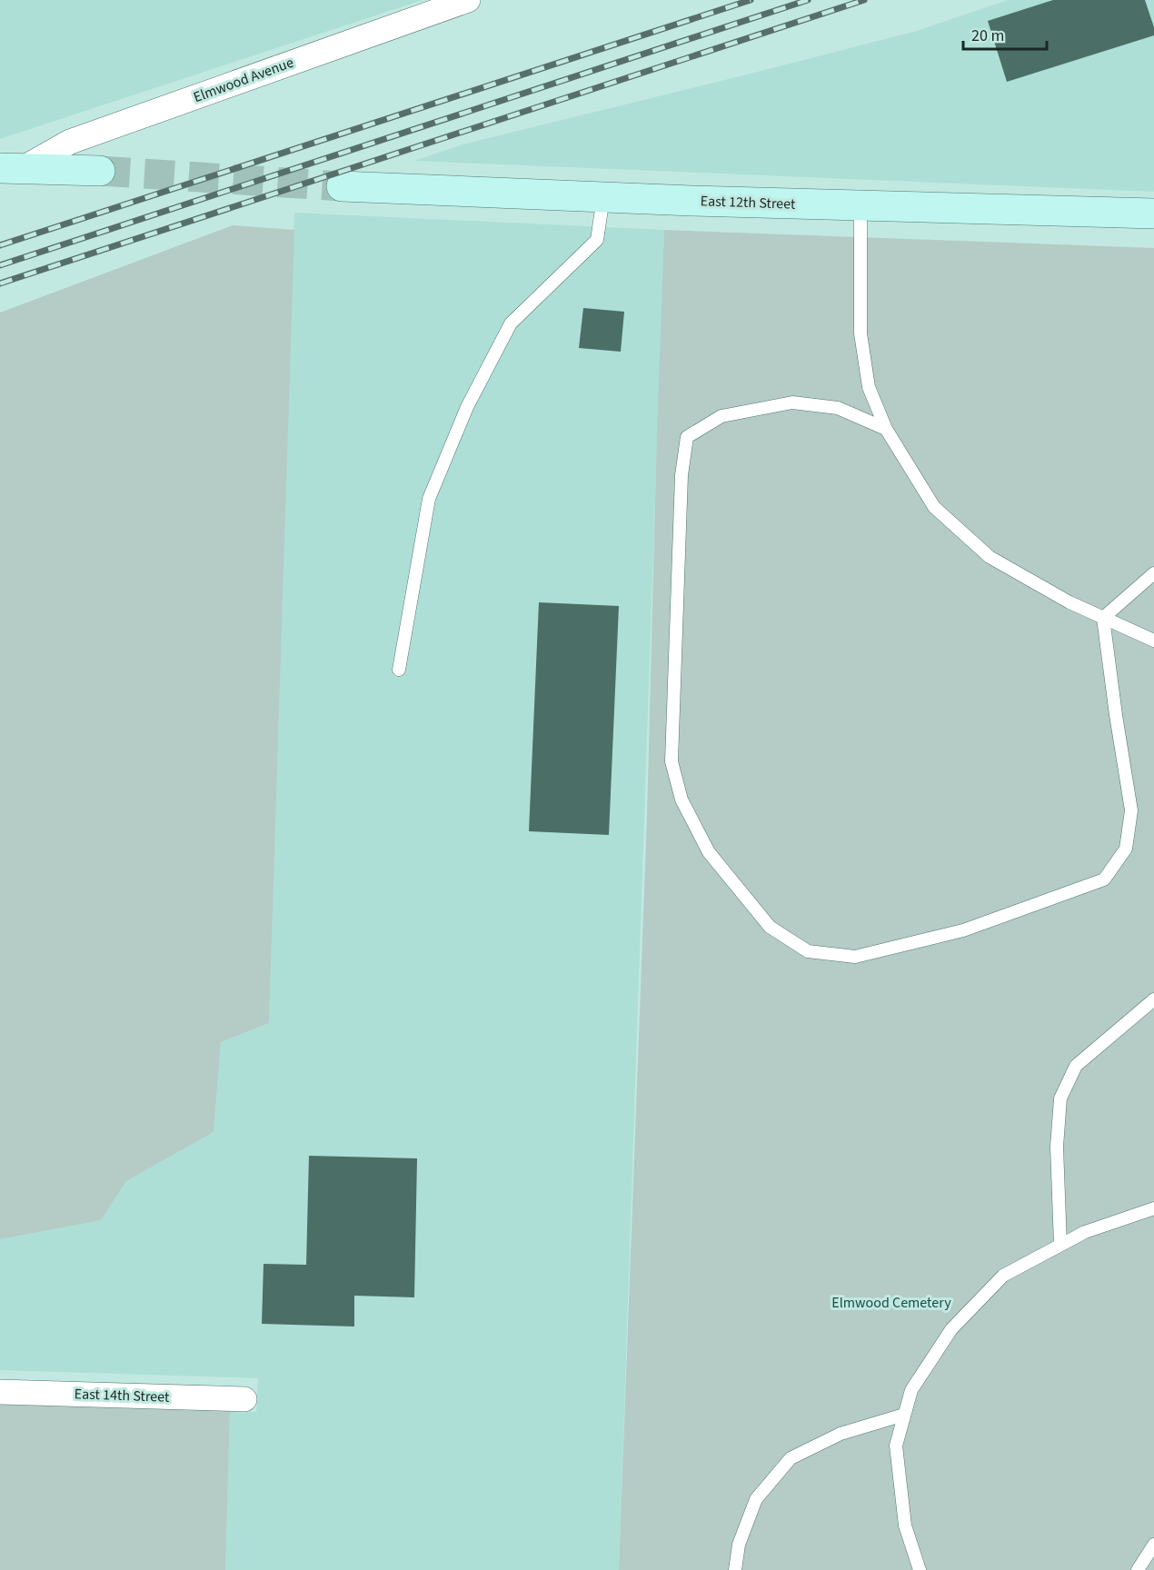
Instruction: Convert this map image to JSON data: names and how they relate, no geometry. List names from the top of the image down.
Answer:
{
  "streets": {
    "street": ["Elmwood Avenue", "East 12th Street", "East 14th Street"]
  },
  "parks": ["Elmwood Cemetery"],
  "scale_bar": "20 m"
}
